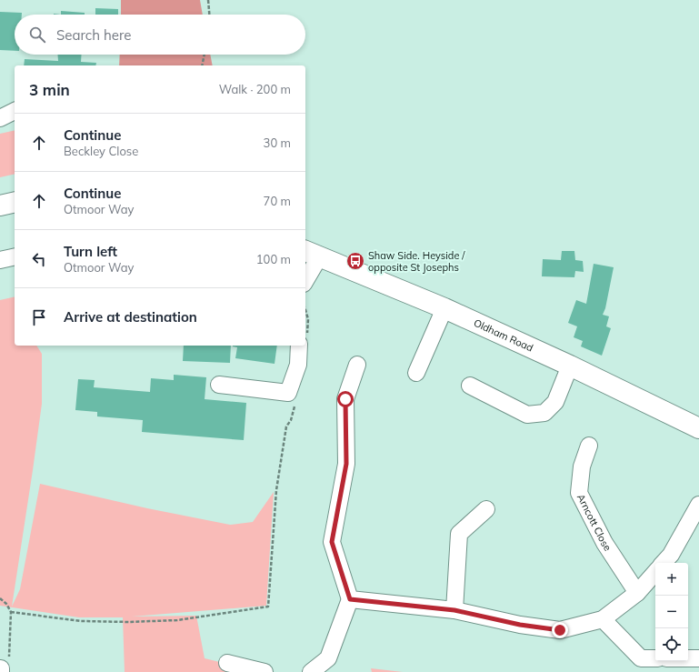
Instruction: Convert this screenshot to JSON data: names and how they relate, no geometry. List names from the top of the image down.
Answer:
{
  "streets": {
    "main road": ["Oldham Road"],
    "street": ["Arncott Close"]
  },
  "places": {
    "bus stop": ["Shaw Side. Heyside / opposite St Josephs"]
  },
  "page": {
    "search": "Search here",
    "heading": ["3 min", "Walk · 200 m"],
    "list": [
      ["Continue", "Beckley Close", "30 m"],
      ["Continue", "Otmoor Way", "70 m"],
      ["Turn left", "Otmoor Way", "100 m"],
      "Arrive at destination"
    ],
    "map_buttons": ["+", "−"]
  }
}
